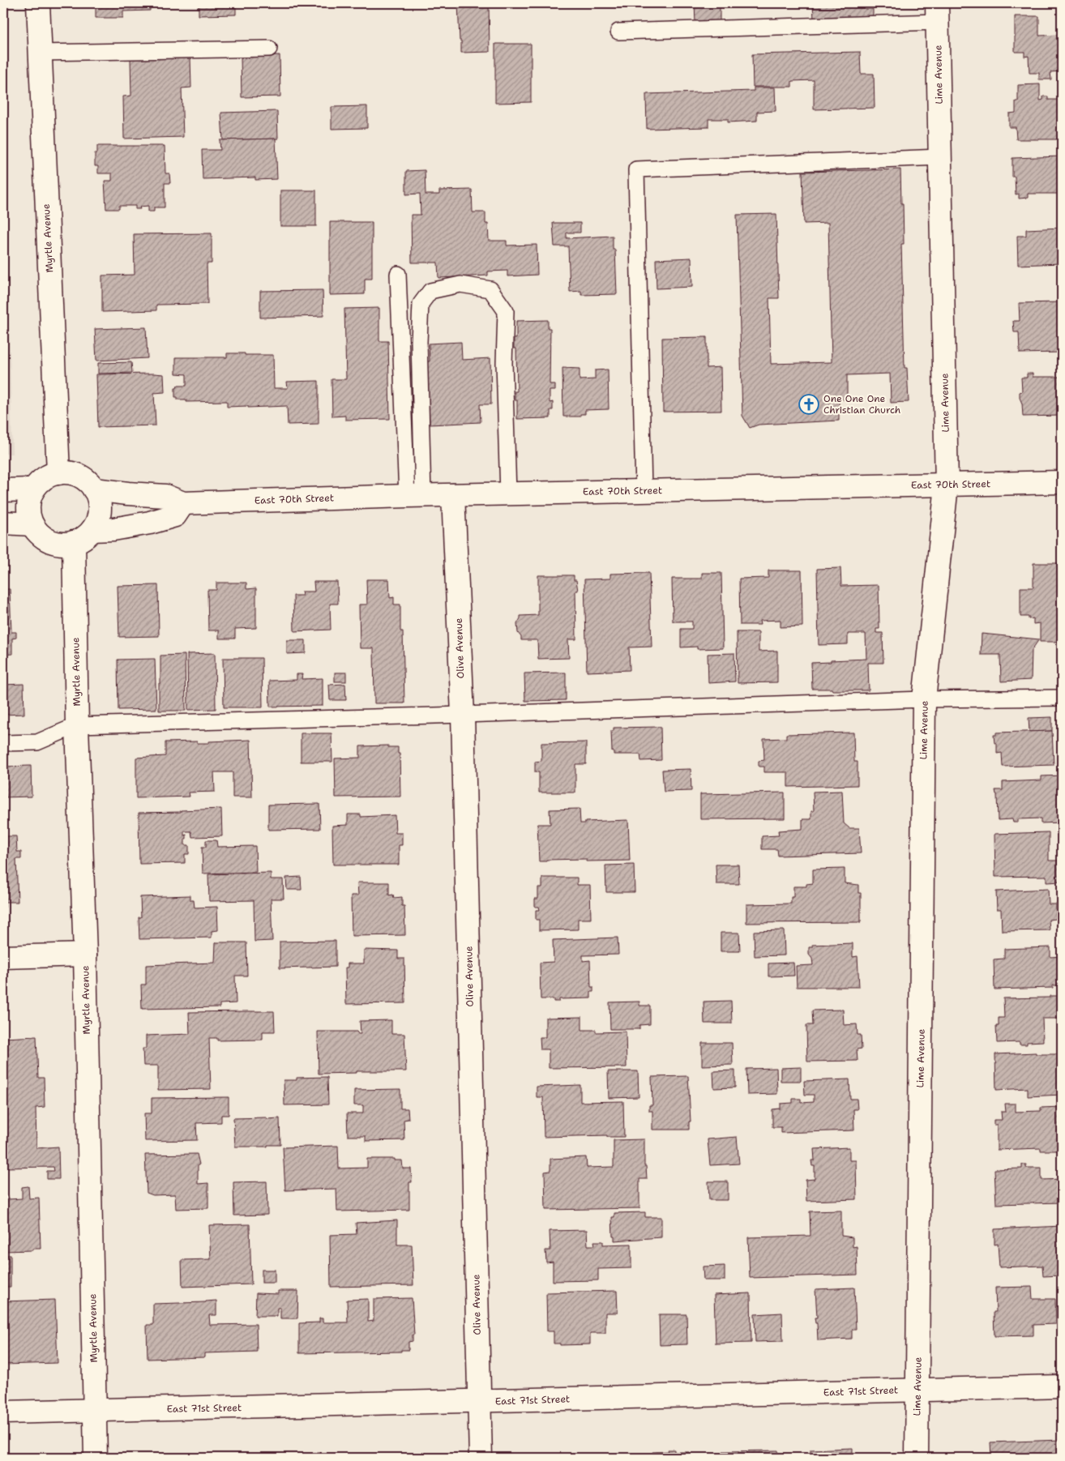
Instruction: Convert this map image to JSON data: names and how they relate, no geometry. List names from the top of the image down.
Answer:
{
  "streets": {
    "street": [
      "Lime Avenue",
      "Myrtle Avenue",
      "East 70th Street",
      "Olive Avenue",
      "East 71st Street"
    ]
  },
  "crossings": [
    ["Lime Avenue", "East 70th Street"],
    ["Lime Avenue", "East 71st Street"],
    ["Myrtle Avenue", "East 70th Street"],
    ["Myrtle Avenue", "East 71st Street"],
    ["East 70th Street", "Olive Avenue"],
    ["Olive Avenue", "East 71st Street"]
  ],
  "places": {
    "church": ["One One One Christian Church"]
  }
}
